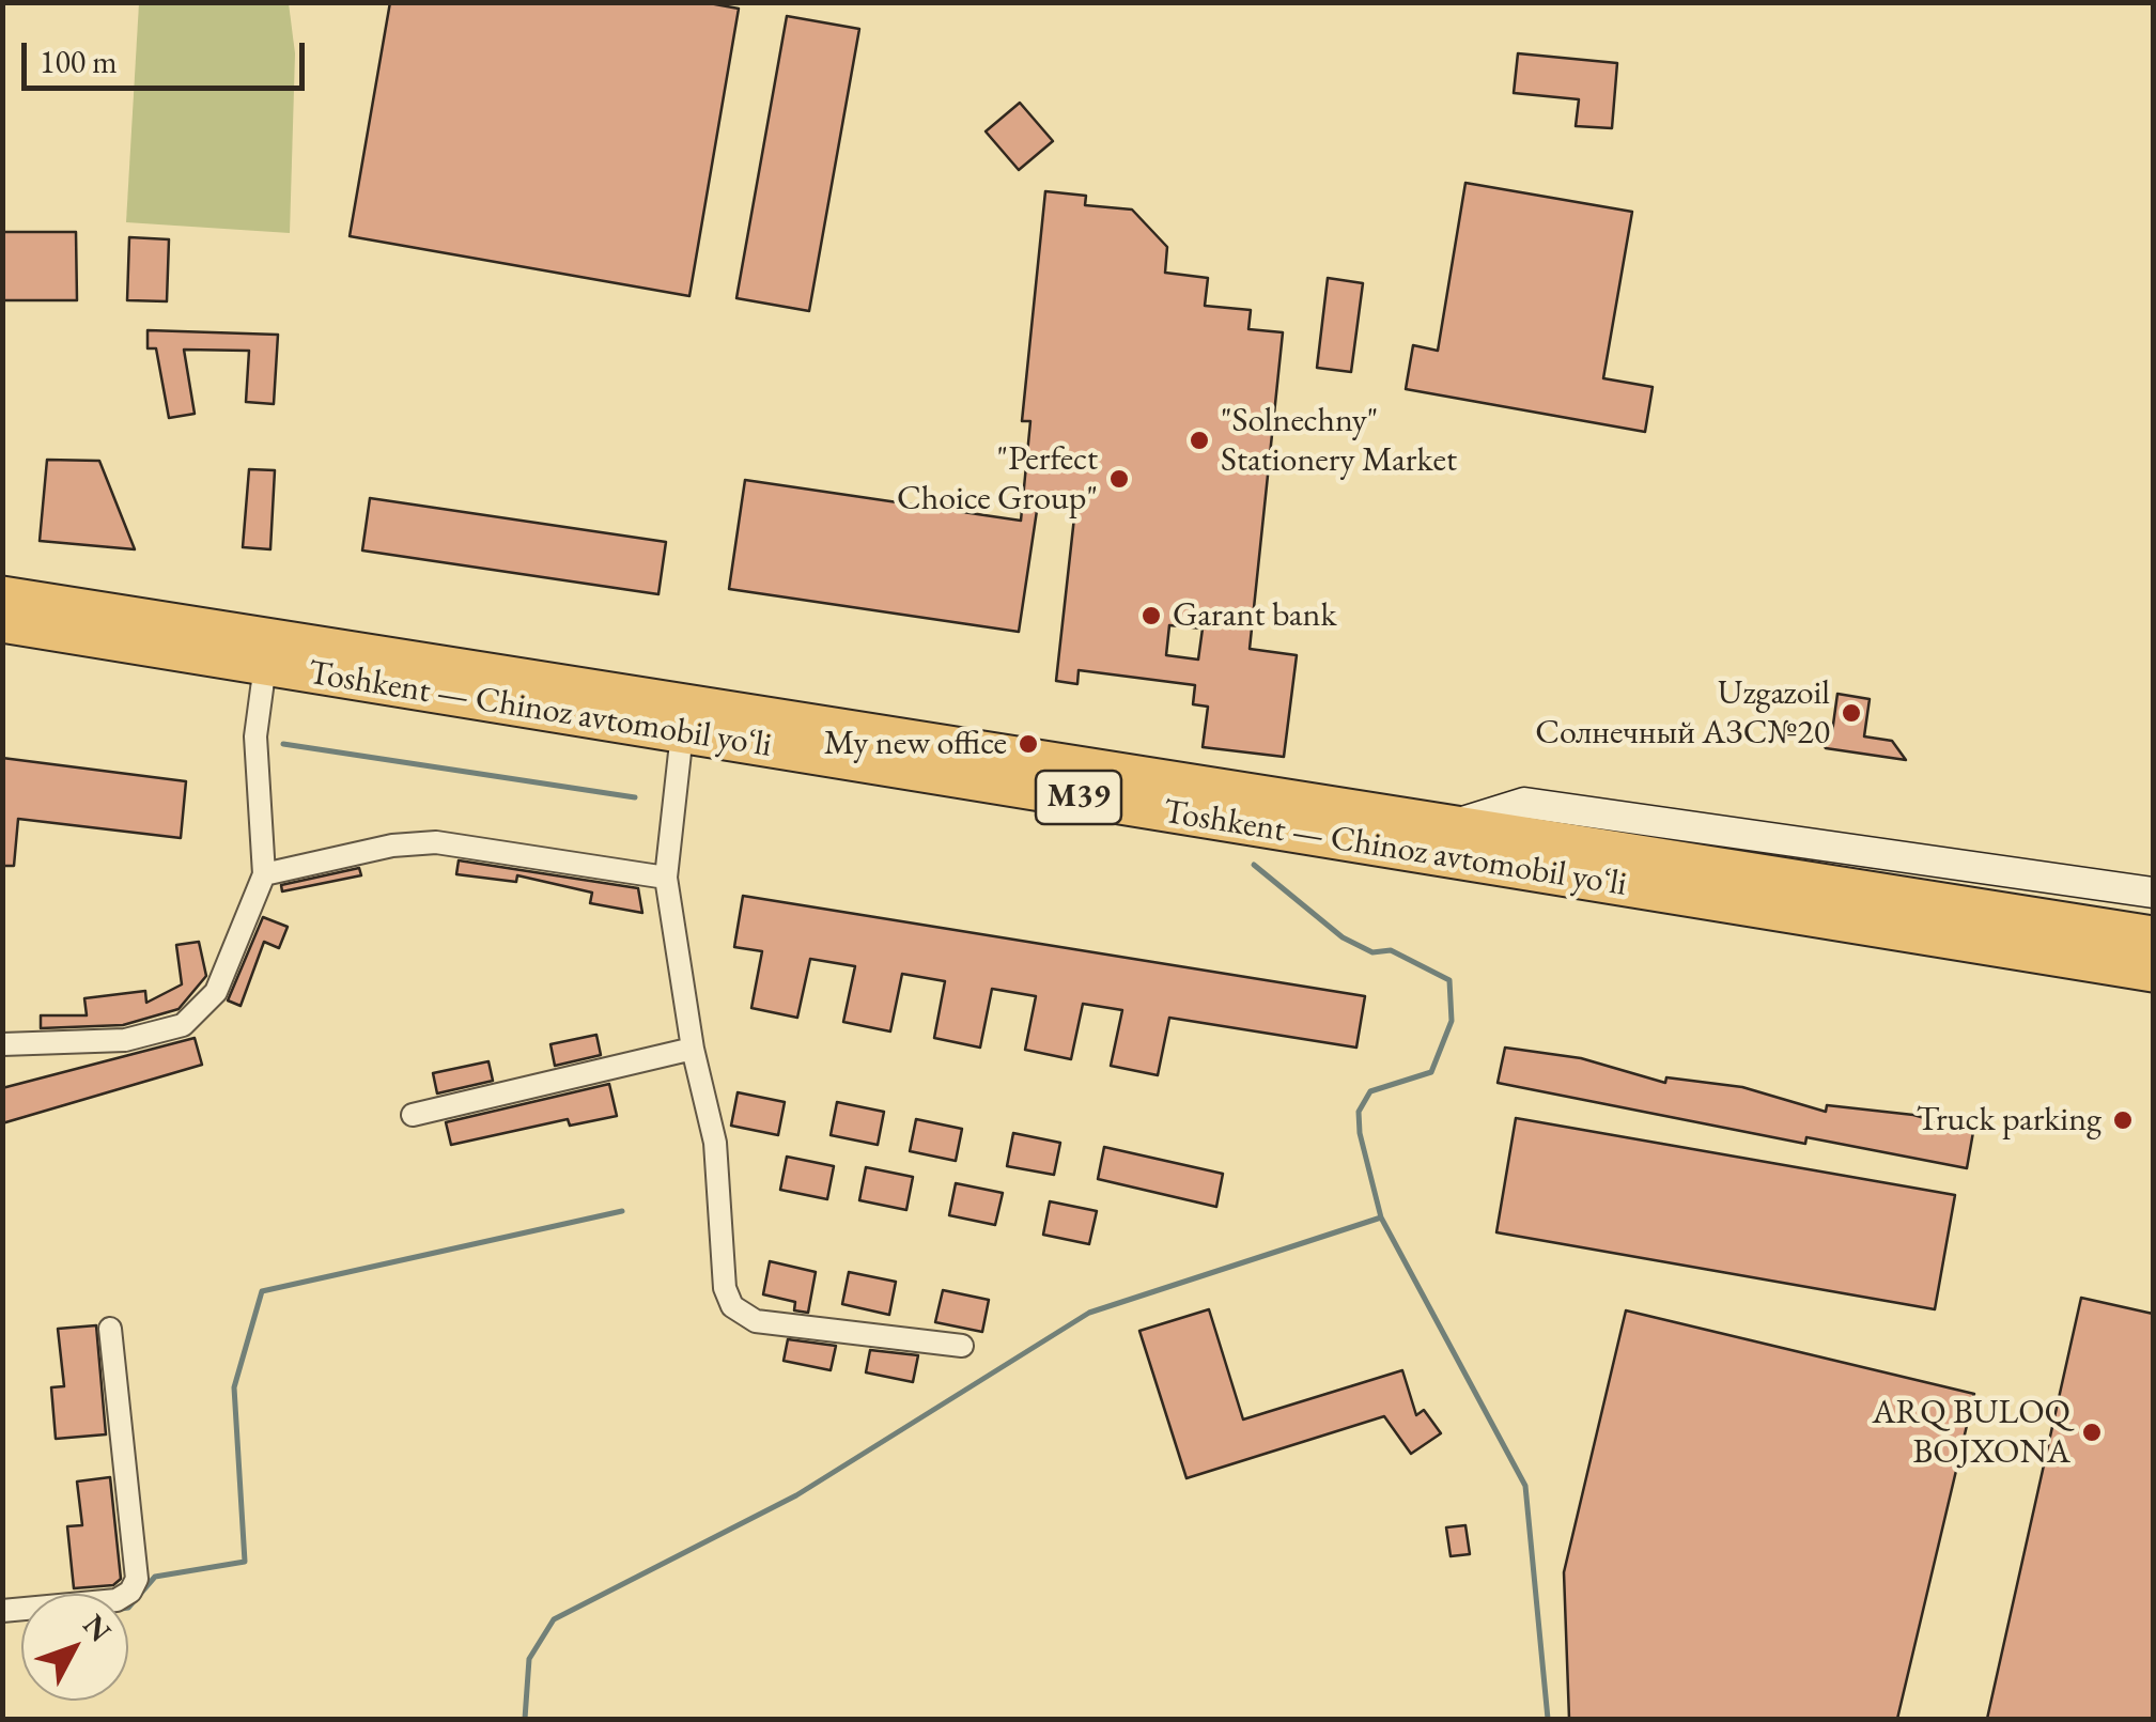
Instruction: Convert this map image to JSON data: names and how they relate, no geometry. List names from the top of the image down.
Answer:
{
  "streets": {
    "highway": ["Toshkent — Chinoz avtomobil yoʻli", "M39"]
  },
  "crossings": [
    ["Toshkent — Chinoz avtomobil yoʻli", "M39"]
  ],
  "places": [
    "\"Solnechny\" Stationery Market",
    "\"Perfect Choice Group\"",
    "Garant bank",
    "Uzgazoil Солнечный АЗС№20",
    "My new office",
    "Truck parking",
    "ARQ BULOQ BOJXONA"
  ],
  "scale_bar": "100 m",
  "north": "top right"
}
